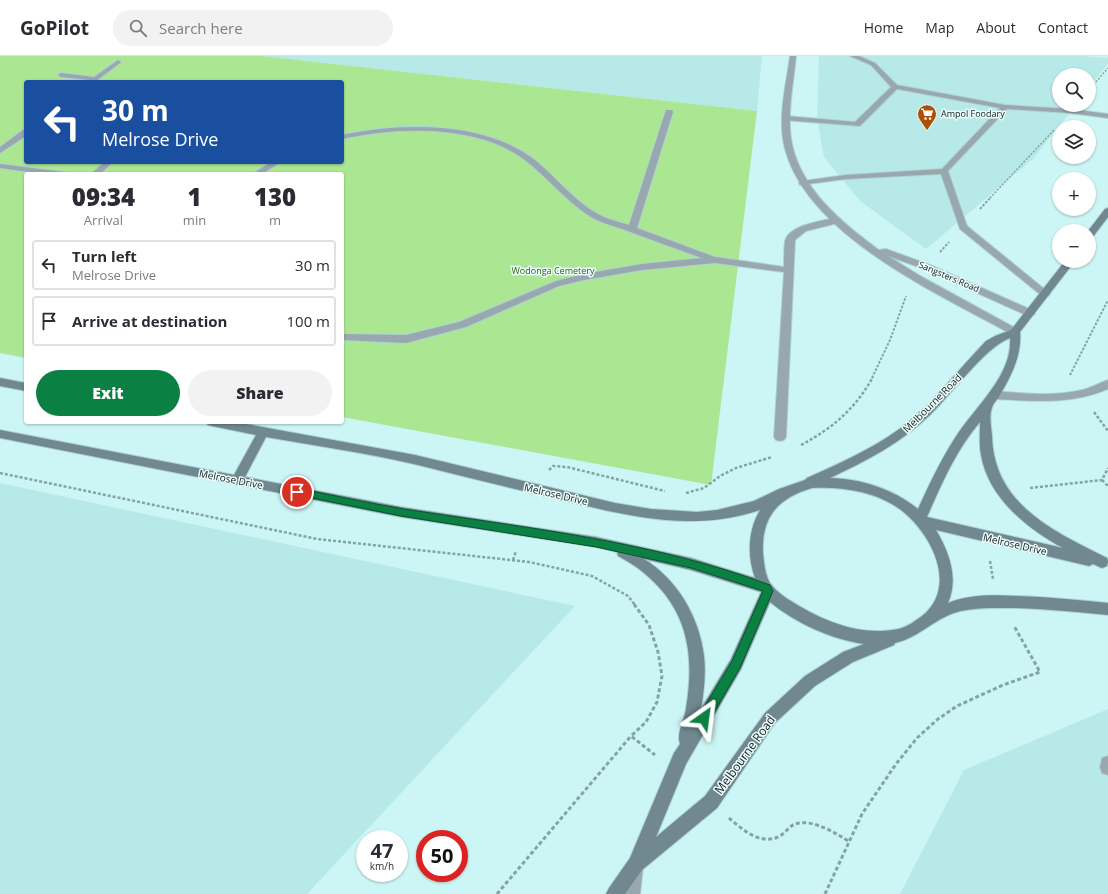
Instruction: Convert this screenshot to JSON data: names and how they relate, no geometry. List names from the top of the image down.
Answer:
{
  "streets": {
    "main road": ["Melbourne Road", "Melrose Drive"],
    "street": ["Sangsters Road"]
  },
  "crossings": [
    ["Sangsters Road", "Melbourne Road"],
    ["Melbourne Road", "Melrose Drive"]
  ],
  "parks": ["Wodonga Cemetery"],
  "places": {
    "supermarket": ["Ampol Foodary"]
  },
  "page": {
    "header": "GoPilot",
    "search": "Search here",
    "nav": [
      "Home",
      "Map",
      "About",
      "Contact"
    ],
    "map_buttons": ["+", "−"],
    "turn": ["30 m", "Melrose Drive"],
    "eta": [
      "09:34",
      "Arrival",
      "1",
      "min",
      "130",
      "m"
    ],
    "list": [
      {
        "name": "Turn left",
        "note": "Melrose Drive",
        "value": "30 m"
      },
      {
        "name": "Arrive at destination",
        "value": "100 m"
      }
    ],
    "buttons": ["Exit", "Share"],
    "speed": "47 km/h",
    "limit": "50"
  }
}
